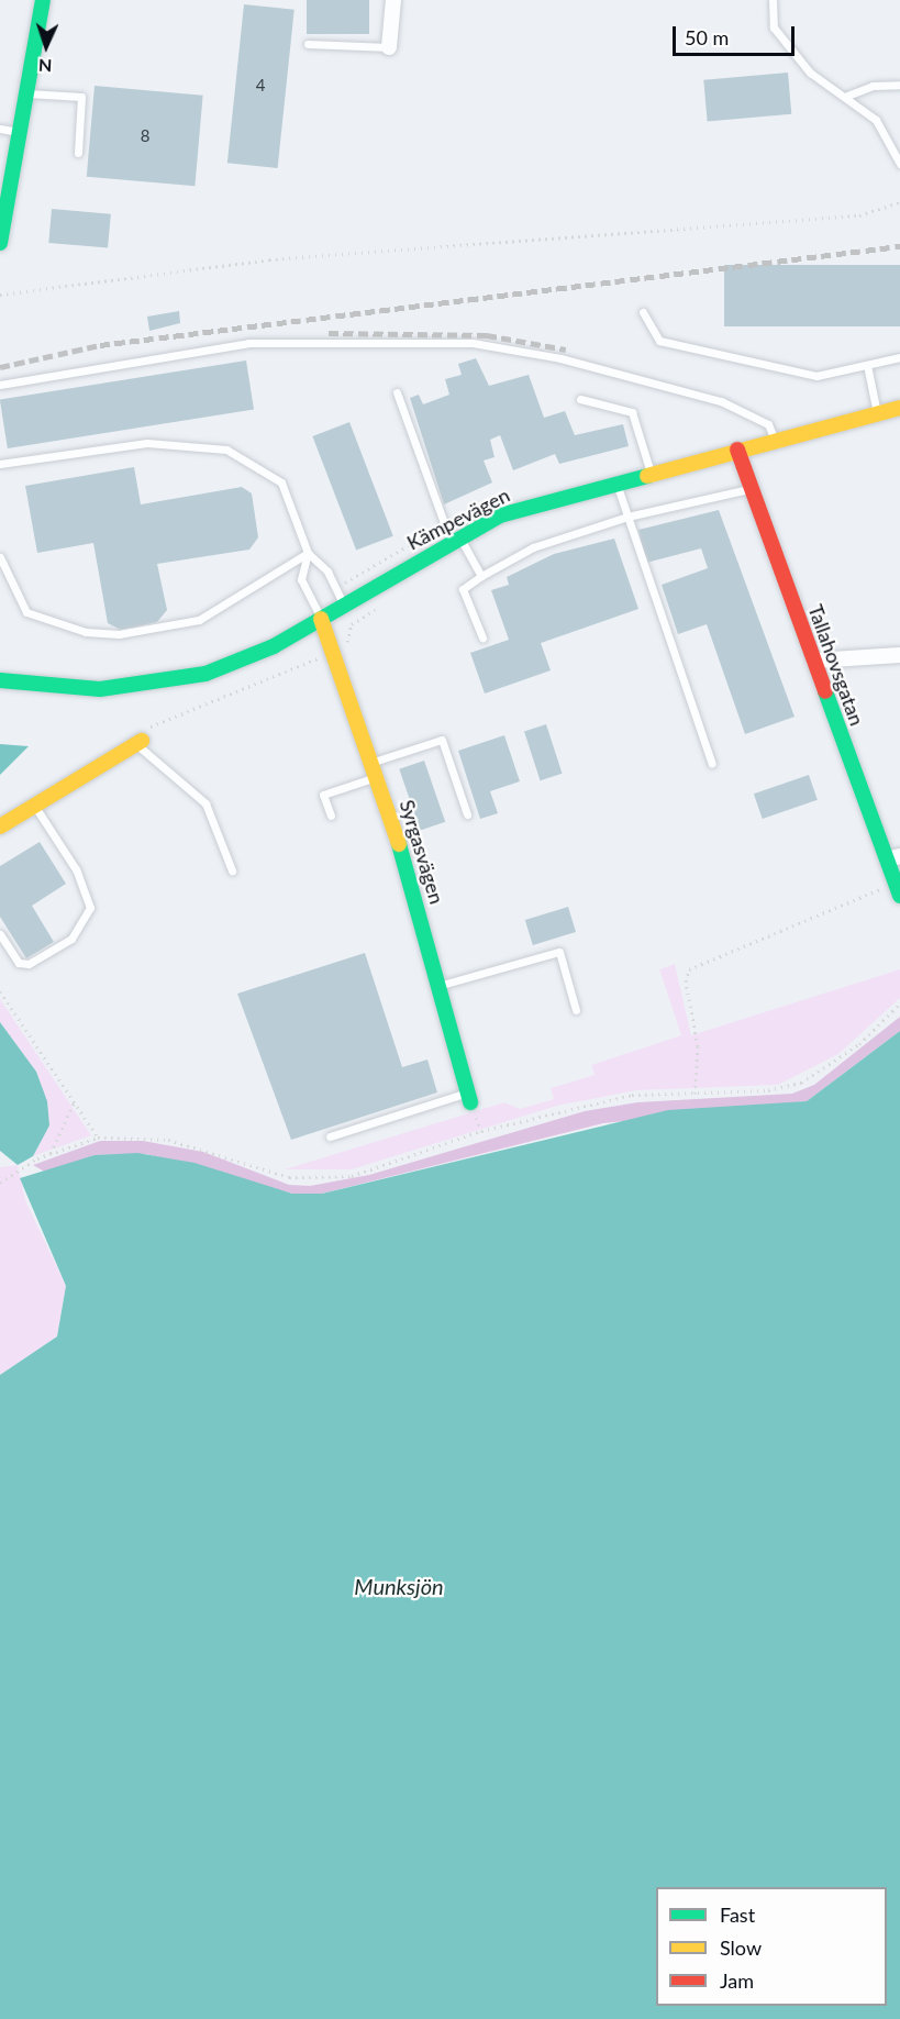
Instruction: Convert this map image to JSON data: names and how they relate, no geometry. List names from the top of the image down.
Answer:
{
  "streets": {
    "street": ["Kämpevägen", "Tallahovsgatan", "Syrgasvägen"]
  },
  "crossings": [
    ["Kämpevägen", "Tallahovsgatan"],
    ["Kämpevägen", "Syrgasvägen"]
  ],
  "water": ["Munksjön"],
  "house_numbers": ["4", "8"],
  "legend": ["Fast", "Slow", "Jam"],
  "scale_bar": "50 m",
  "north": "bottom"
}
